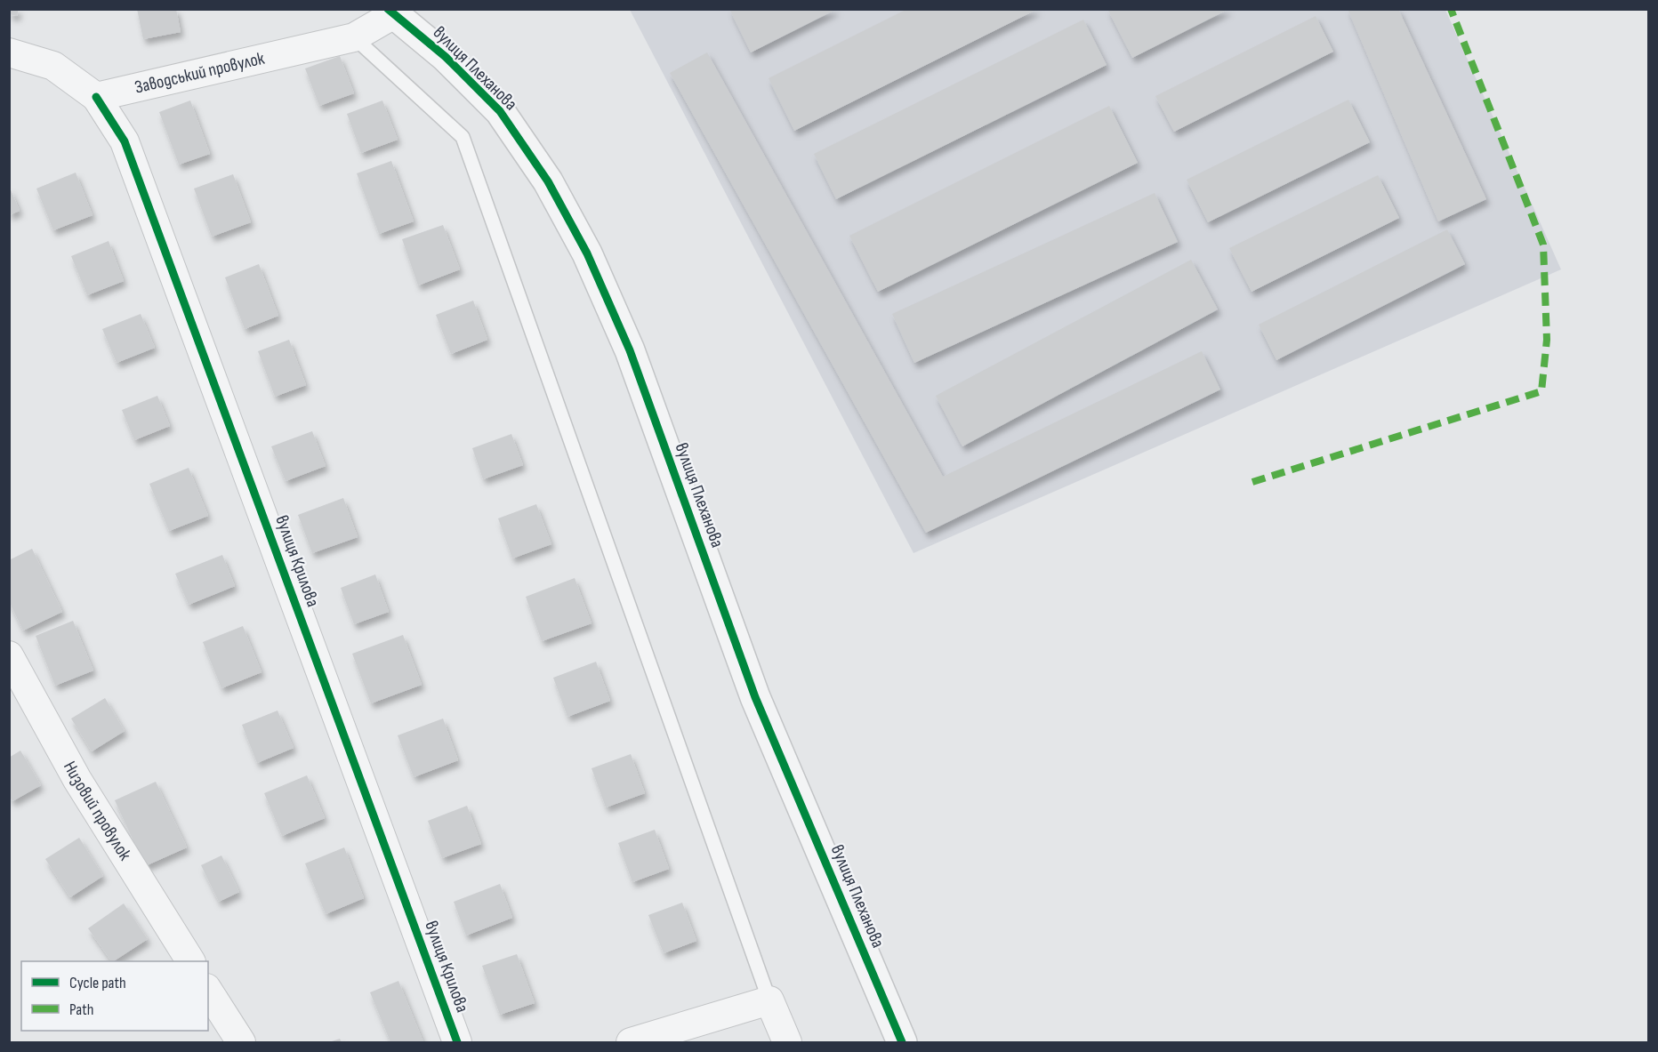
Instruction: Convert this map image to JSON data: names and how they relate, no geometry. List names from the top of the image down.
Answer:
{
  "streets": {
    "street": [
      "вулиця Плеханова",
      "Заводський провулок",
      "вулиця Крилова",
      "Низовий провулок"
    ]
  },
  "crossings": [
    ["вулиця Плеханова", "Заводський провулок"],
    ["Заводський провулок", "вулиця Крилова"]
  ],
  "legend": ["Cycle path", "Path"]
}
